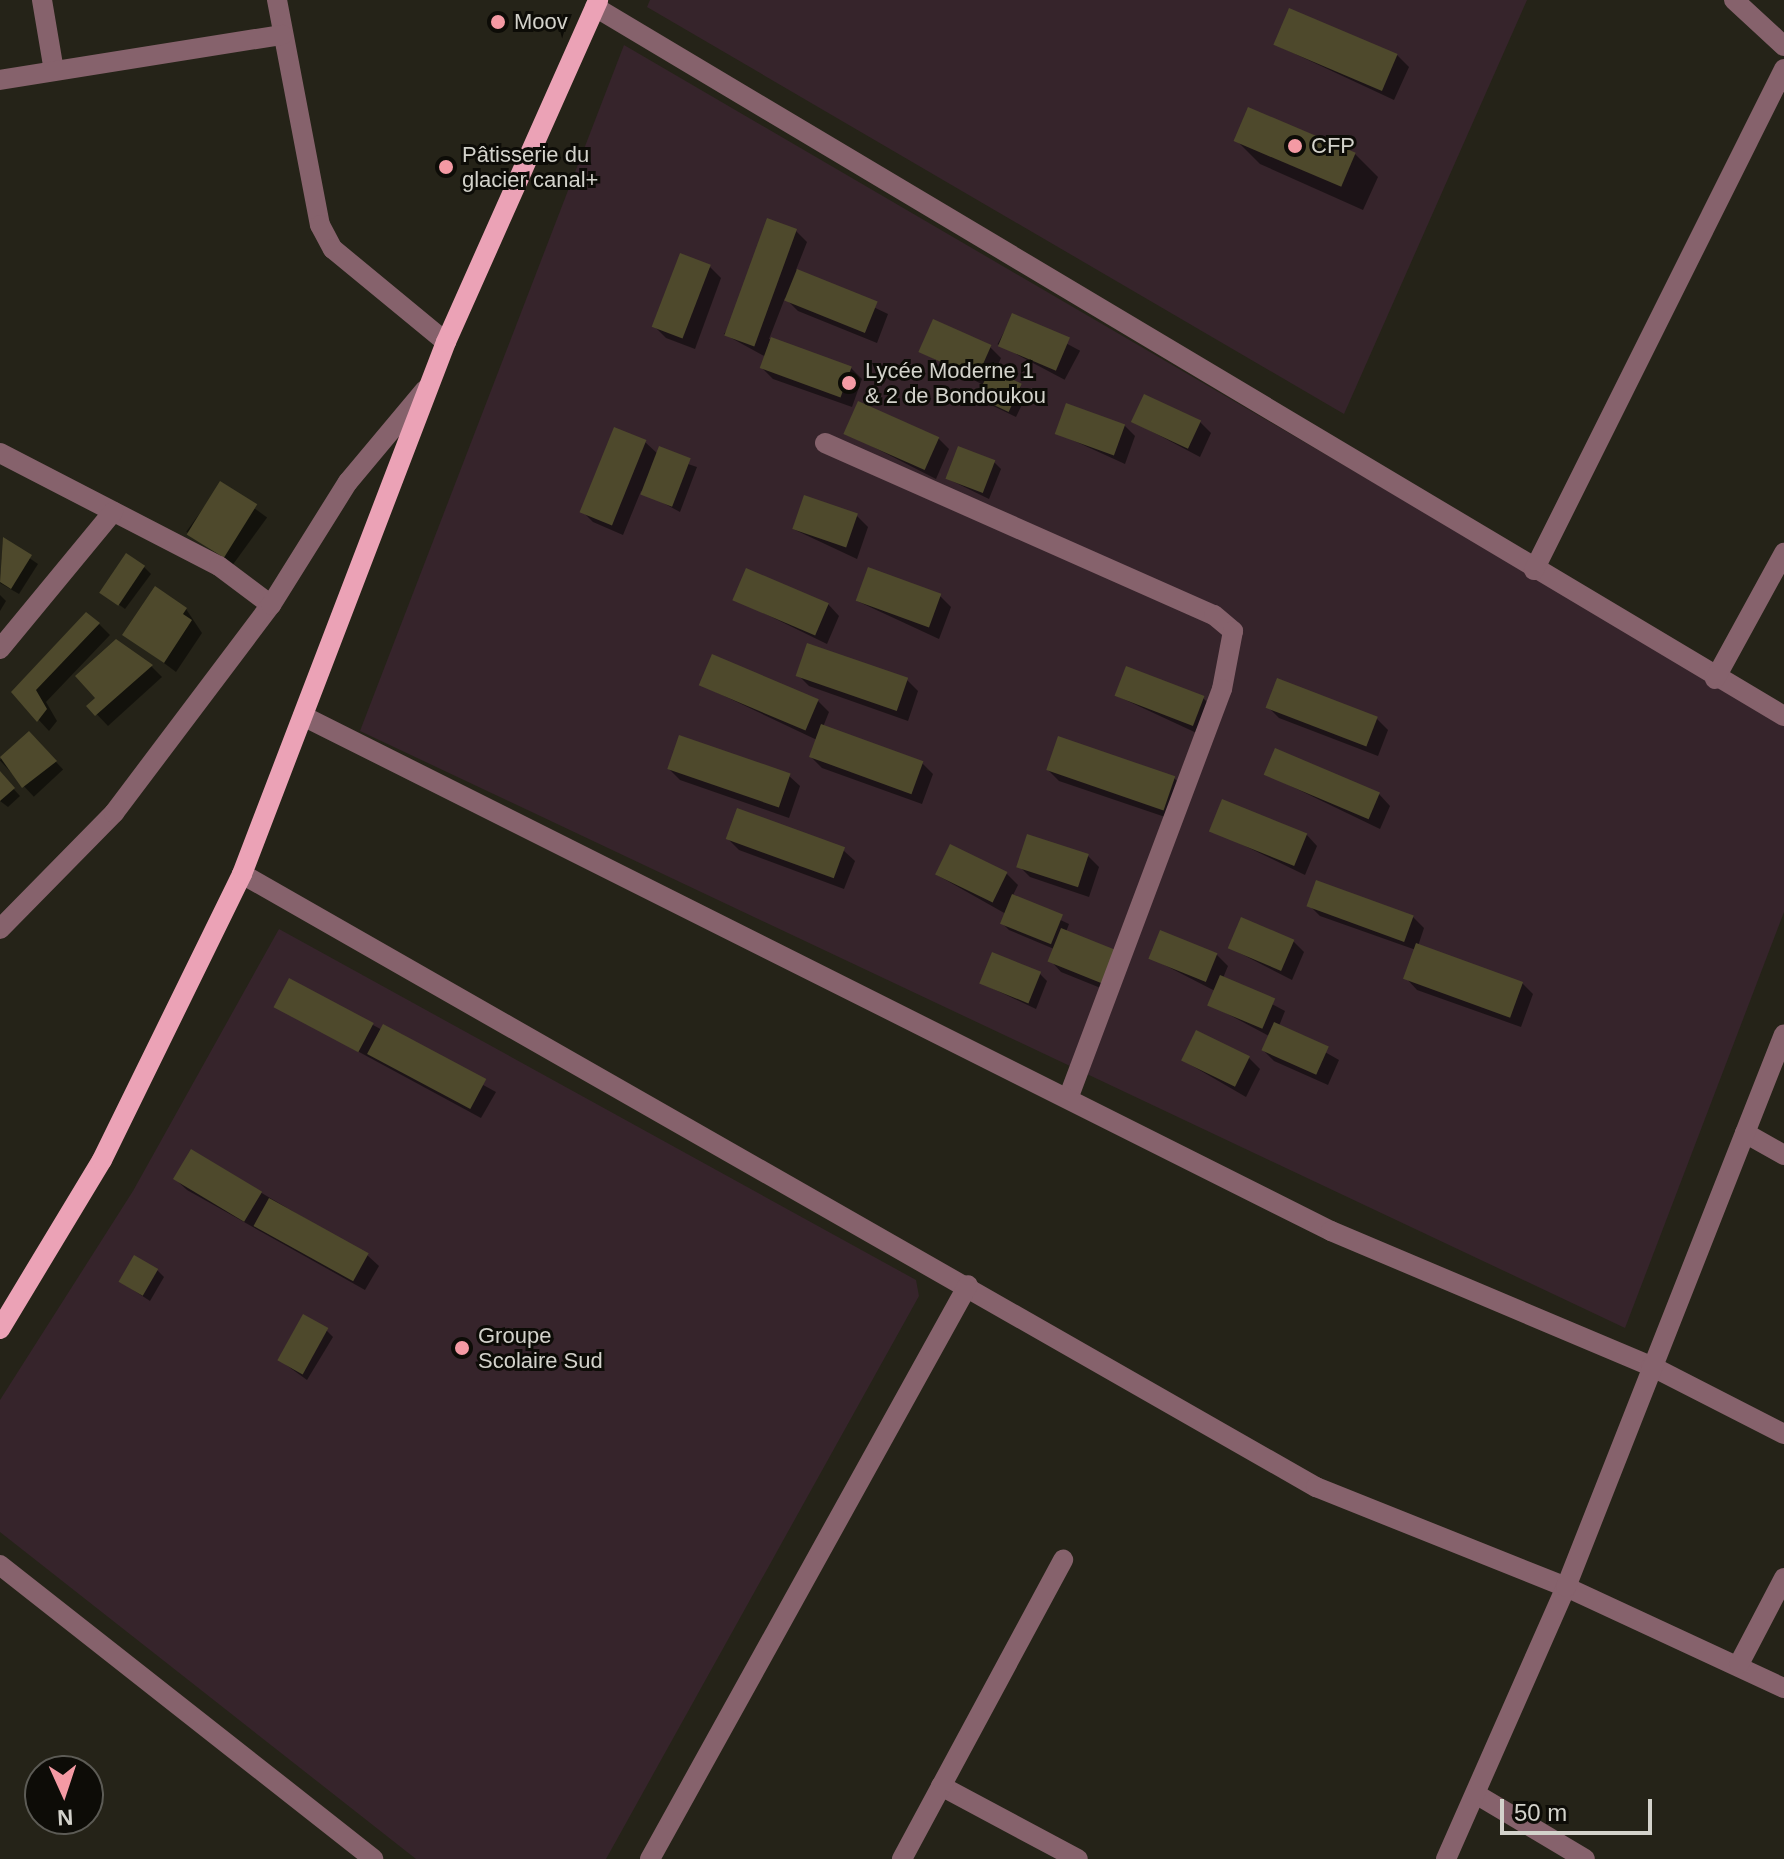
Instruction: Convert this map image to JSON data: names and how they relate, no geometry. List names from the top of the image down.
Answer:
{
  "places": [
    "Moov",
    "CFP",
    "Pâtisserie du glacier canal+",
    "Lycée Moderne 1 & 2 de Bondoukou",
    "Groupe Scolaire Sud"
  ],
  "scale_bar": "50 m",
  "north": "bottom"
}
